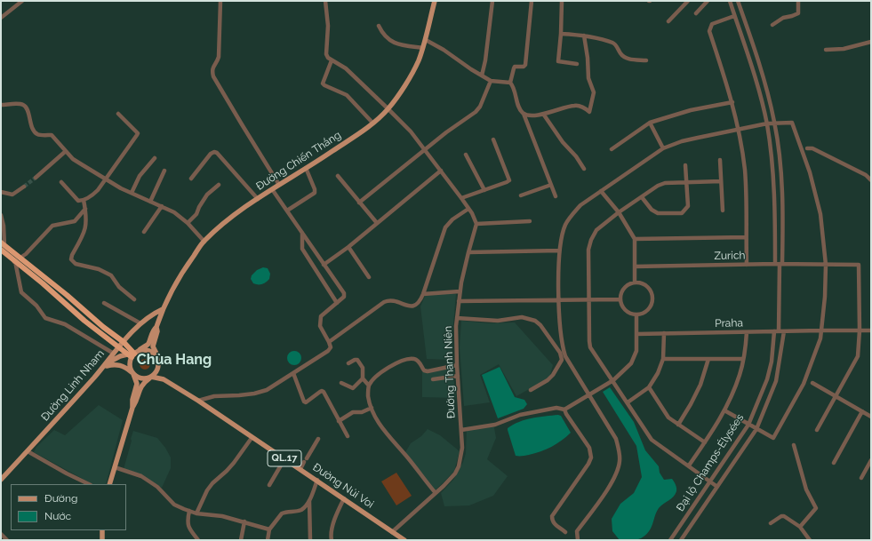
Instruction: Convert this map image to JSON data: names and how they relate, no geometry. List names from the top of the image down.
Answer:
{
  "streets": {
    "main road": [
      "Đường Chiến Thắng",
      "Đường Linh Nham",
      "QL.17",
      "Đường Núi Voi"
    ],
    "street": [
      "Zurich",
      "Praha",
      "Đường Thanh Niên",
      "Đại lộ Champs-Élysées"
    ]
  },
  "crossings": [
    ["Đường Chiến Thắng", "Đường Linh Nham"],
    ["Đường Chiến Thắng", "QL.17"],
    ["Đường Chiến Thắng", "Đường Núi Voi"],
    ["Zurich", "Praha"],
    ["Zurich", "Đại lộ Champs-Élysées"],
    ["Praha", "Đại lộ Champs-Élysées"],
    ["Đường Thanh Niên", "Đường Núi Voi"],
    ["Đường Linh Nham", "QL.17"],
    ["QL.17", "Đường Núi Voi"]
  ],
  "districts": ["Chùa Hang"],
  "legend": ["Đường", "Nước"]
}
